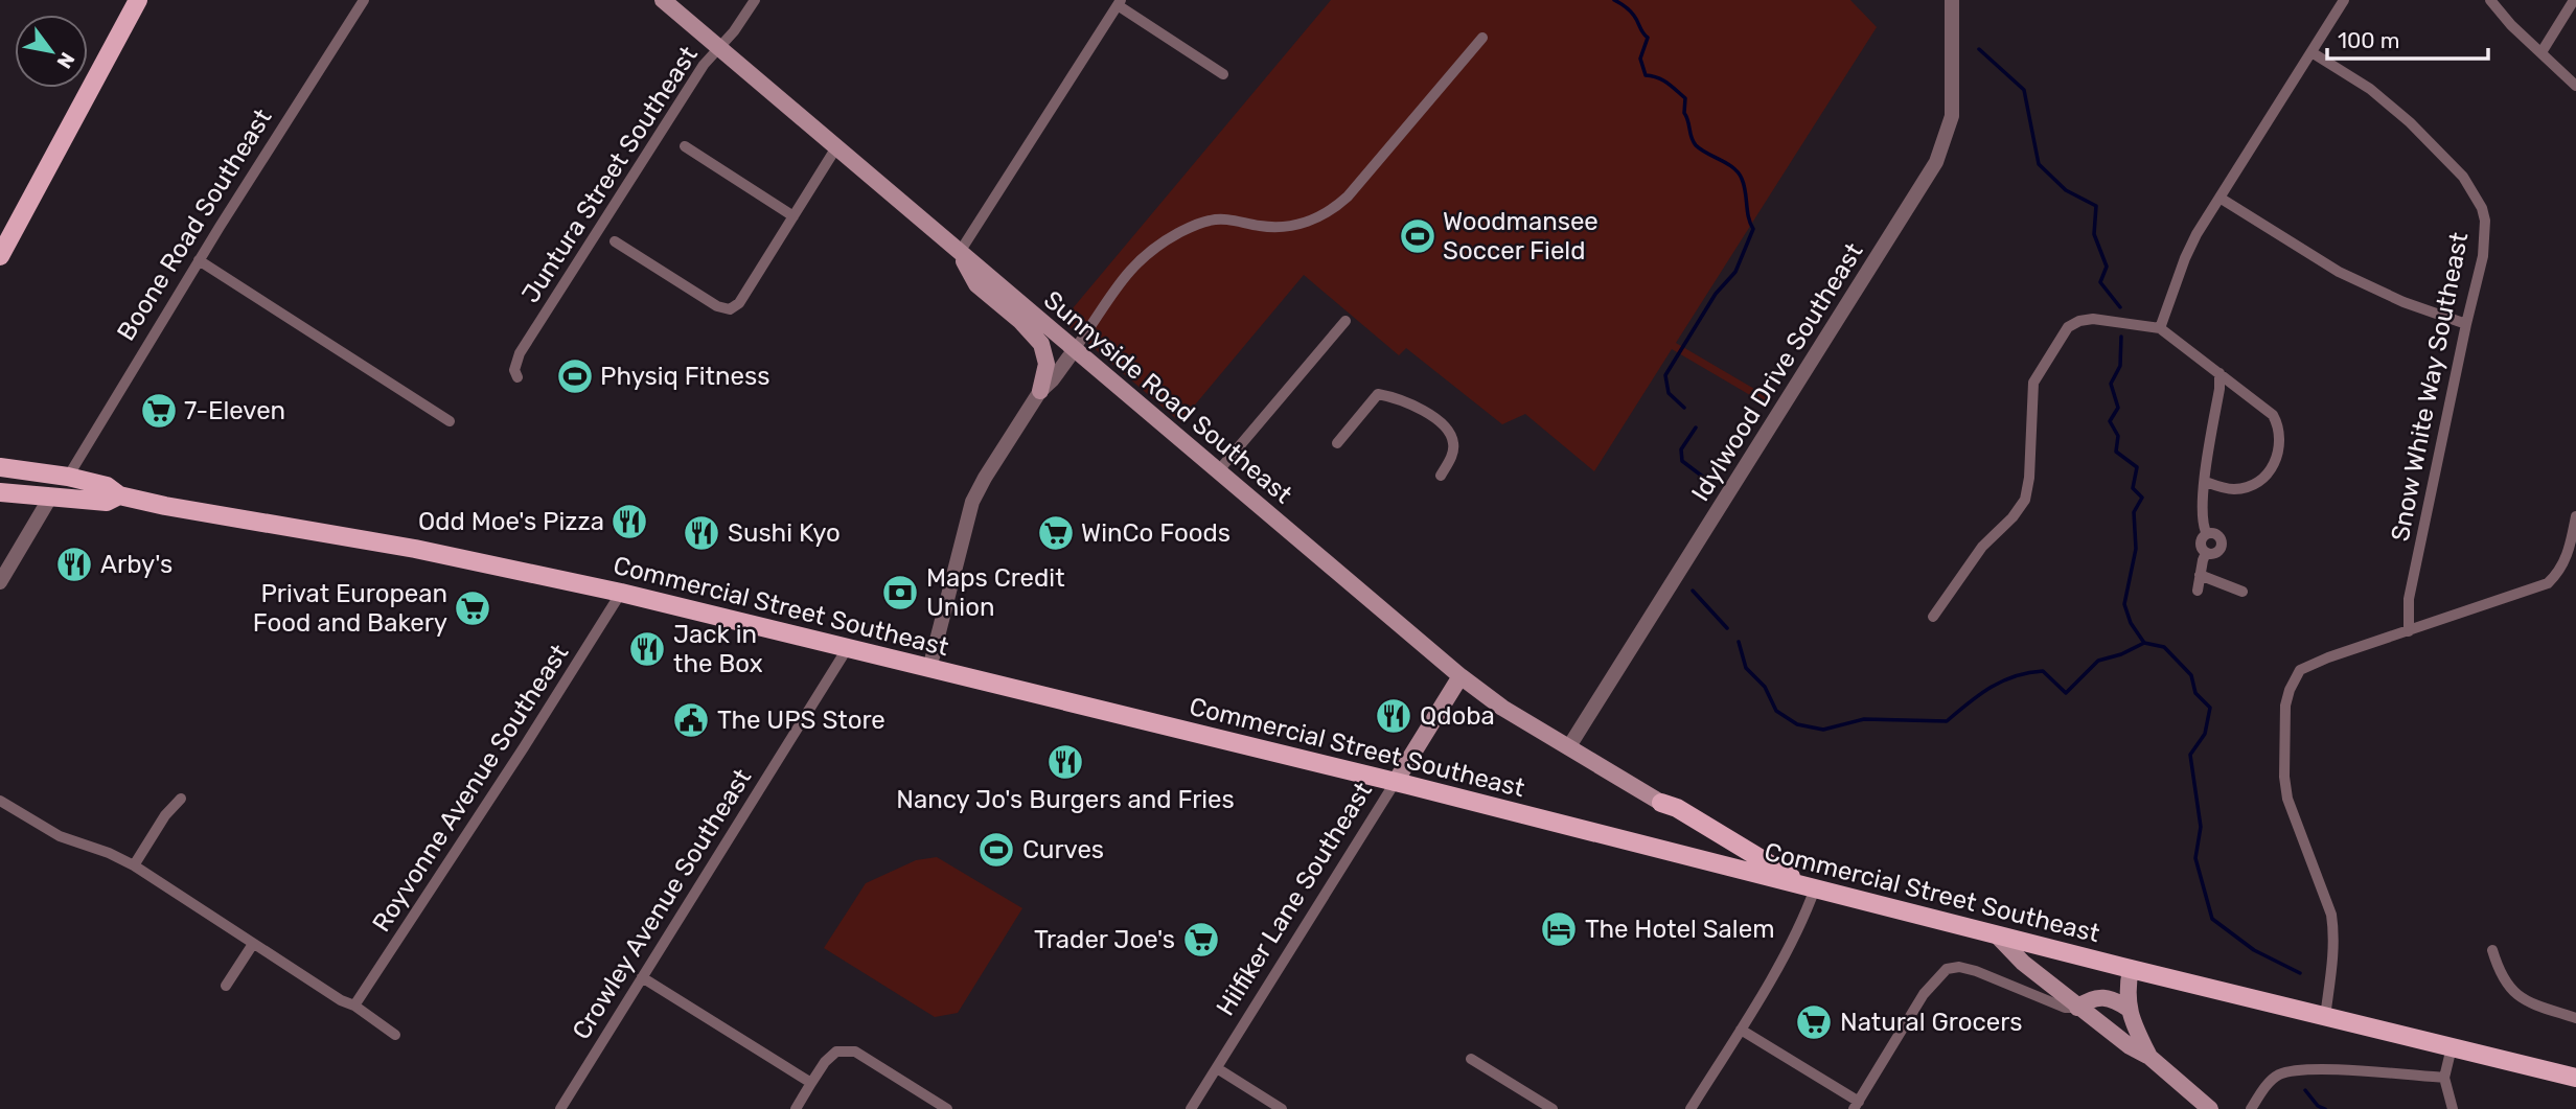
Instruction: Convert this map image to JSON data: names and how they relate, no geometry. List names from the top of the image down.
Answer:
{
  "streets": {
    "main road": ["Sunnyside Road Southeast", "Commercial Street Southeast", "Hilfiker Lane Southeast"],
    "street": [
      "Juntura Street Southeast",
      "Boone Road Southeast",
      "Idylwood Drive Southeast",
      "Snow White Way Southeast",
      "Royvonne Avenue Southeast",
      "Crowley Avenue Southeast"
    ]
  },
  "crossings": [
    ["Juntura Street Southeast", "Sunnyside Road Southeast"],
    ["Boone Road Southeast", "Commercial Street Southeast"],
    ["Idylwood Drive Southeast", "Sunnyside Road Southeast"],
    ["Sunnyside Road Southeast", "Hilfiker Lane Southeast"],
    ["Commercial Street Southeast", "Royvonne Avenue Southeast"],
    ["Commercial Street Southeast", "Hilfiker Lane Southeast"],
    ["Commercial Street Southeast", "Crowley Avenue Southeast"]
  ],
  "places": {
    "sports": ["Woodmansee Soccer Field", "Physiq Fitness", "Curves"],
    "supermarket": [
      "7-Eleven",
      "WinCo Foods",
      "Privat European Food and Bakery",
      "Trader Joe's",
      "Natural Grocers"
    ],
    "restaurant": [
      "Odd Moe's Pizza",
      "Sushi Kyo",
      "Arby's",
      "Jack in the Box",
      "Qdoba",
      "Nancy Jo's Burgers and Fries"
    ],
    "bank": ["Maps Credit Union"],
    "public building": ["The UPS Store"],
    "hotel": ["The Hotel Salem"]
  },
  "scale_bar": "100 m",
  "north": "bottom right"
}
